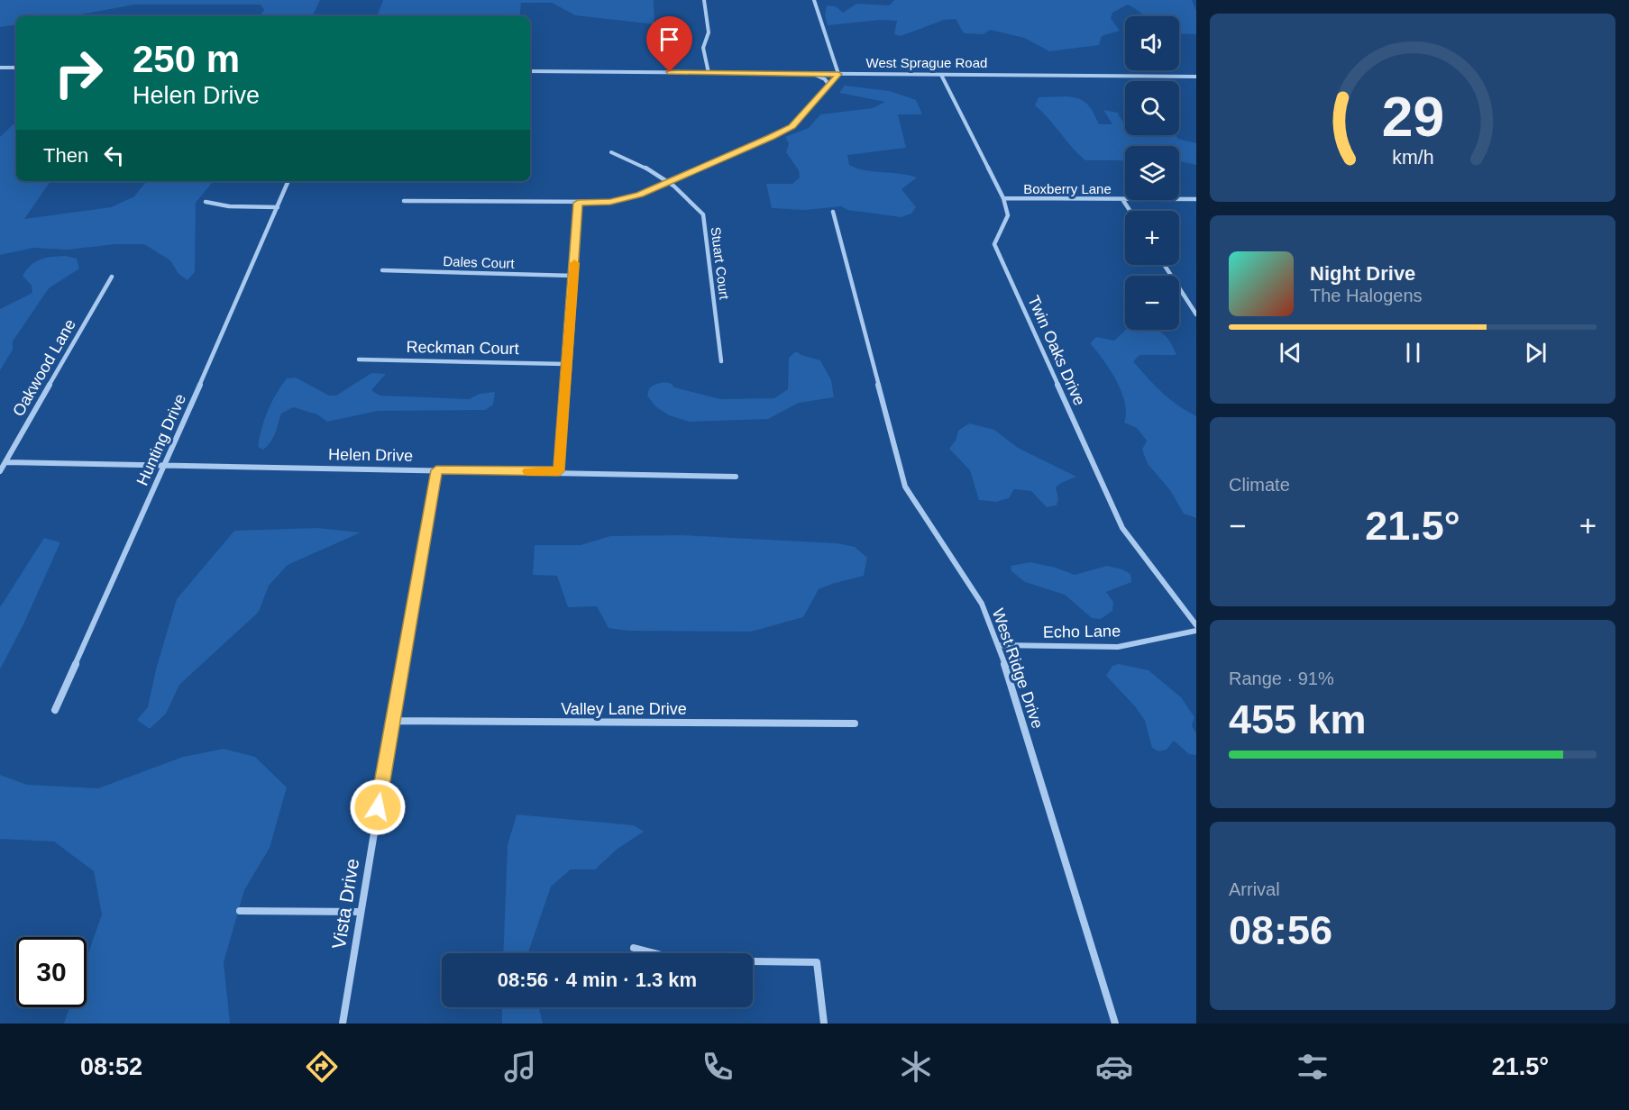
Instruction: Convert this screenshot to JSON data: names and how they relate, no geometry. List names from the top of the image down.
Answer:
{
  "streets": {
    "street": [
      "West Sprague Road",
      "Boxberry Lane",
      "Dales Court",
      "Stuart Court",
      "Reckman Court",
      "Twin Oaks Drive",
      "Oakwood Lane",
      "Hunting Drive",
      "Helen Drive",
      "Echo Lane",
      "West Ridge Drive",
      "Valley Lane Drive",
      "Vista Drive"
    ]
  },
  "crossings": [
    ["West Sprague Road", "Twin Oaks Drive"],
    ["Boxberry Lane", "Twin Oaks Drive"],
    ["Oakwood Lane", "Helen Drive"],
    ["Hunting Drive", "Helen Drive"],
    ["Helen Drive", "Vista Drive"],
    ["Echo Lane", "West Ridge Drive"],
    ["Valley Lane Drive", "Vista Drive"]
  ],
  "page": {
    "map_buttons": ["+", "−"],
    "turn": ["250 m", "Helen Drive"],
    "then": "Then",
    "song": ["Night Drive", "The Halogens"],
    "tile": [
      "Climate",
      ["Range · 91%", "455 km"],
      ["Arrival", "08:56"]
    ],
    "heat": ["−", "21.5°", "+"],
    "limit": "30",
    "trip": "08:56 · 4 min · 1.3 km",
    "tabs": ["08:52", "21.5°"],
    "gauge": ["29", "km/h"]
  }
}
